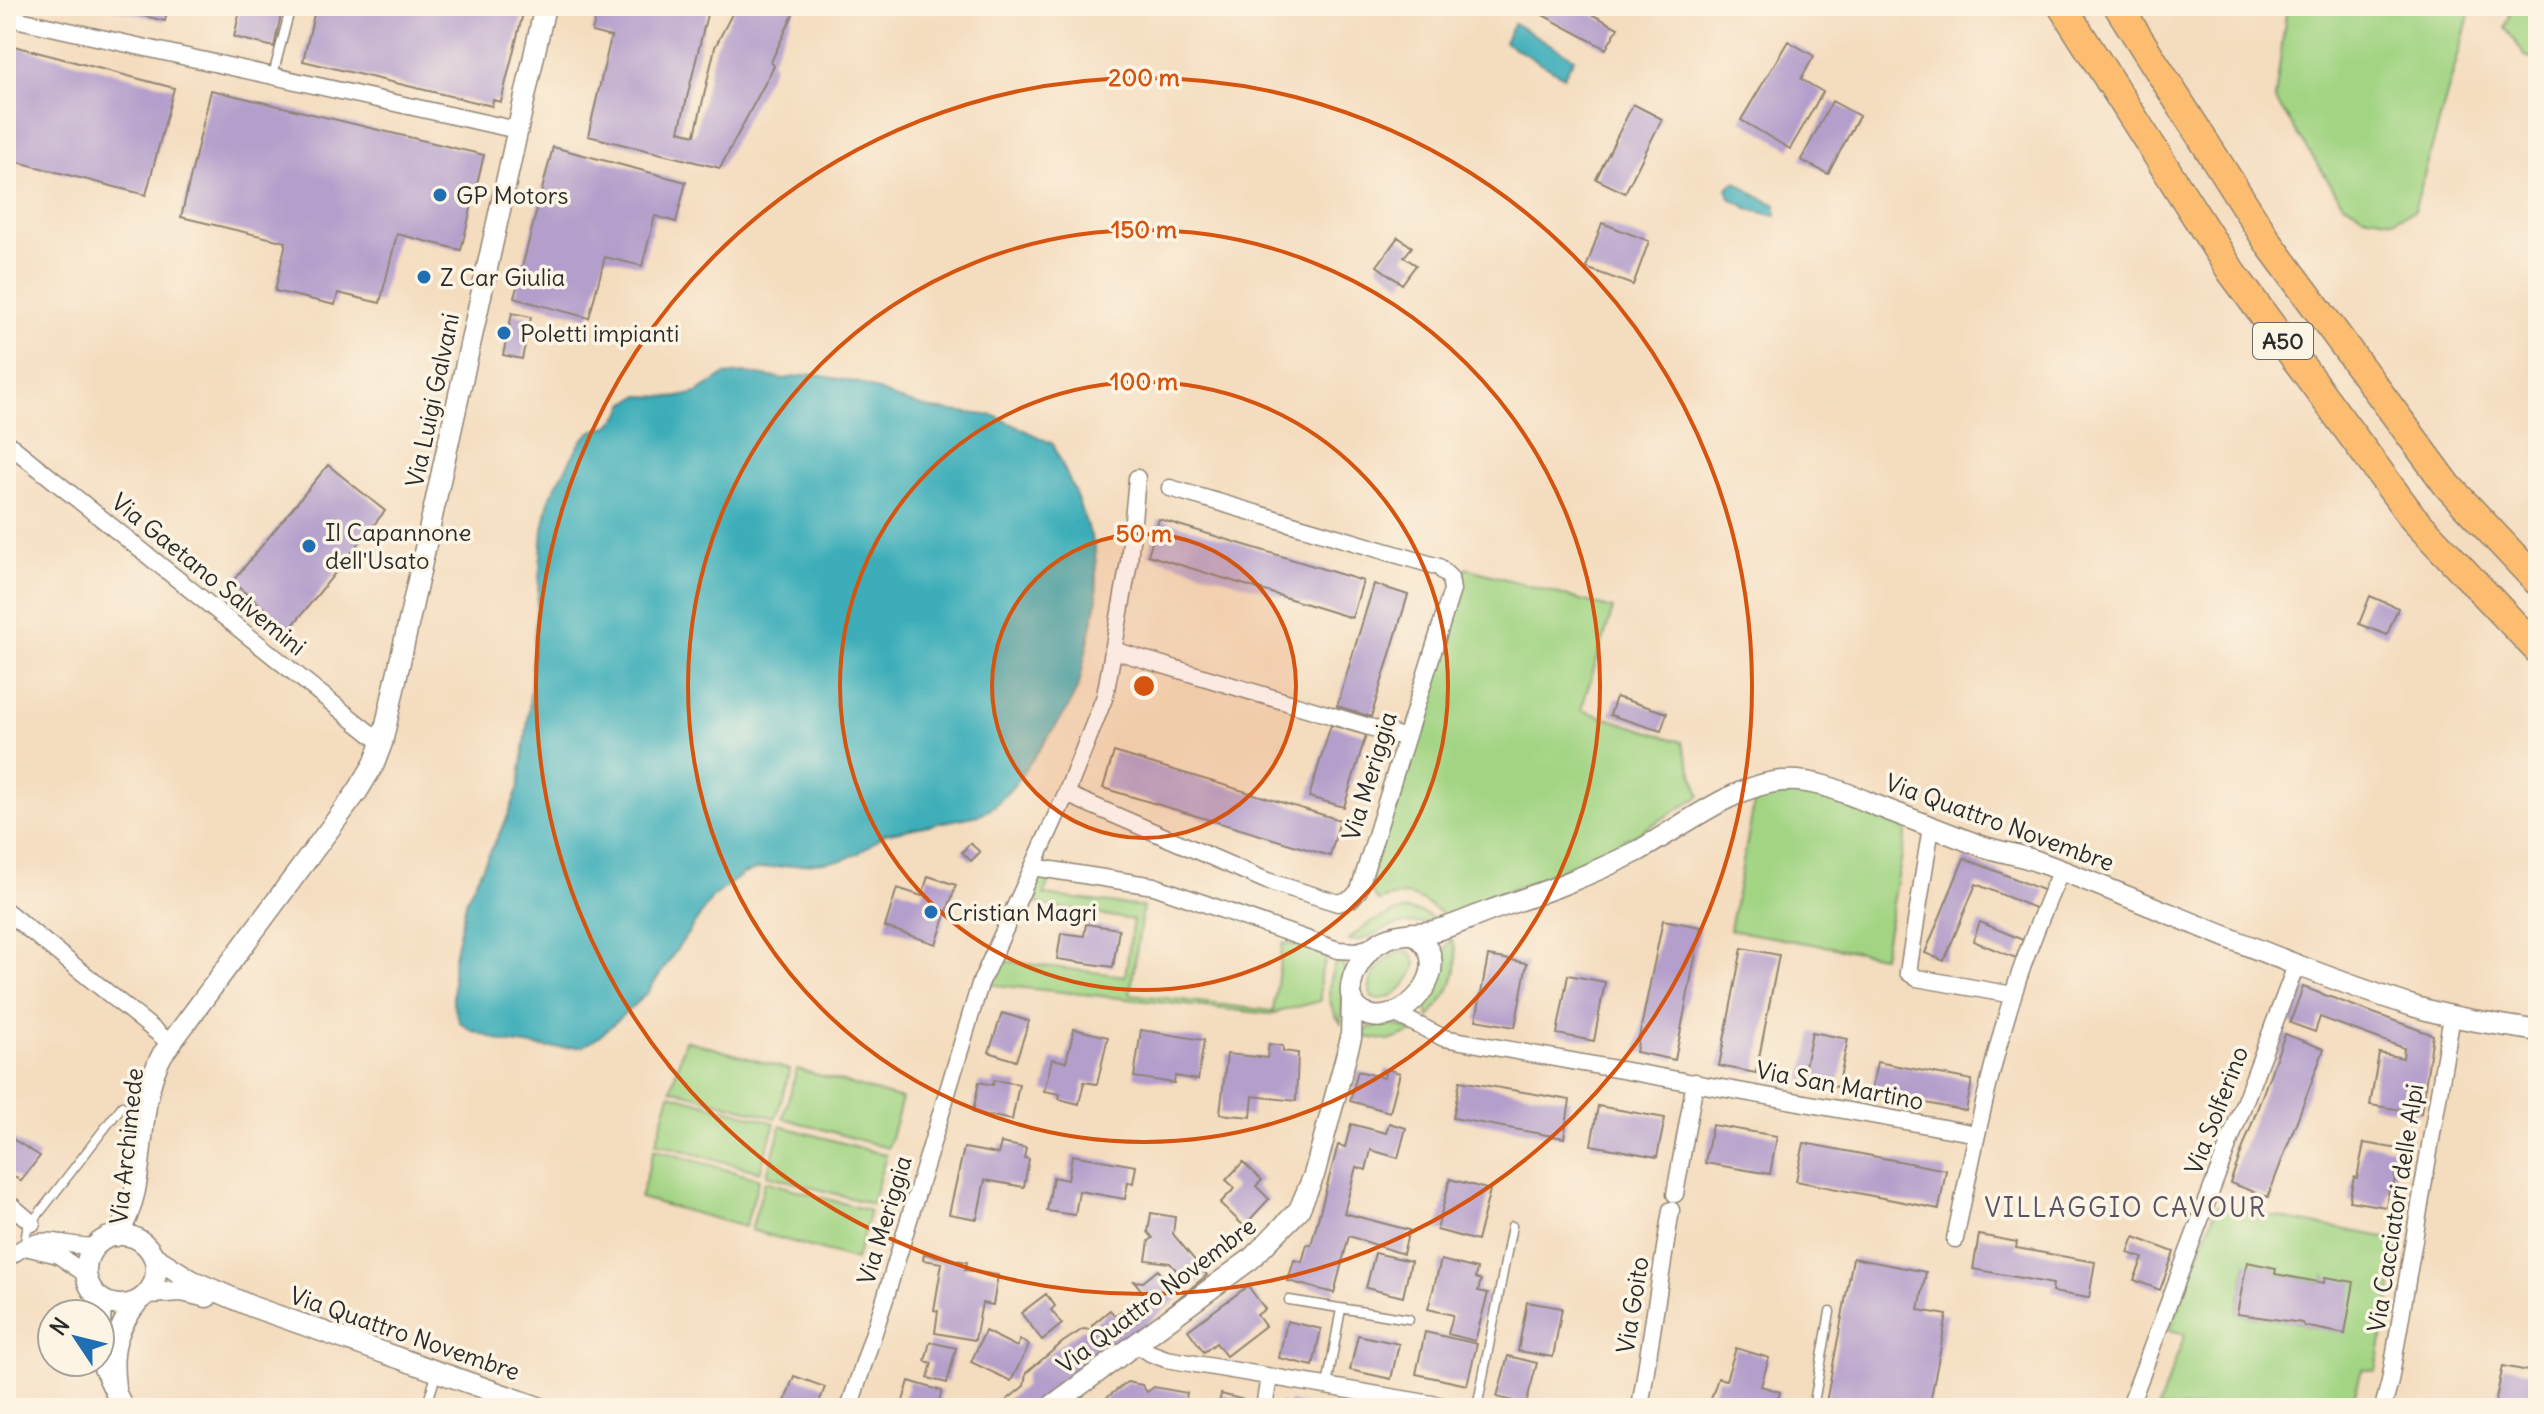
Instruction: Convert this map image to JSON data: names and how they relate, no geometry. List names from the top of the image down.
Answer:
{
  "streets": {
    "highway": ["A50"],
    "street": [
      "Via Luigi Galvani",
      "Via Gaetano Salvemini",
      "Via Meriggia",
      "Via Quattro Novembre",
      "Via San Martino",
      "Via Solferino",
      "Via Archimede",
      "Via Cacciatori delle Alpi",
      "Via Goito"
    ]
  },
  "crossings": [
    ["Via Luigi Galvani", "Via Gaetano Salvemini"],
    ["Via Luigi Galvani", "Via Archimede"],
    ["Via Quattro Novembre", "Via San Martino"],
    ["Via Quattro Novembre", "Via Solferino"],
    ["Via Quattro Novembre", "Via Archimede"],
    ["Via Quattro Novembre", "Via Cacciatori delle Alpi"],
    ["Via San Martino", "Via Goito"]
  ],
  "districts": ["VILLAGGIO CAVOUR"],
  "places": [
    "GP Motors",
    "Z Car Giulia",
    "Poletti impianti",
    "Il Capannone dell'Usato",
    "Cristian Magri"
  ],
  "north": "top left",
  "rings": [
    "200 m",
    "150 m",
    "100 m",
    "50 m"
  ]
}
